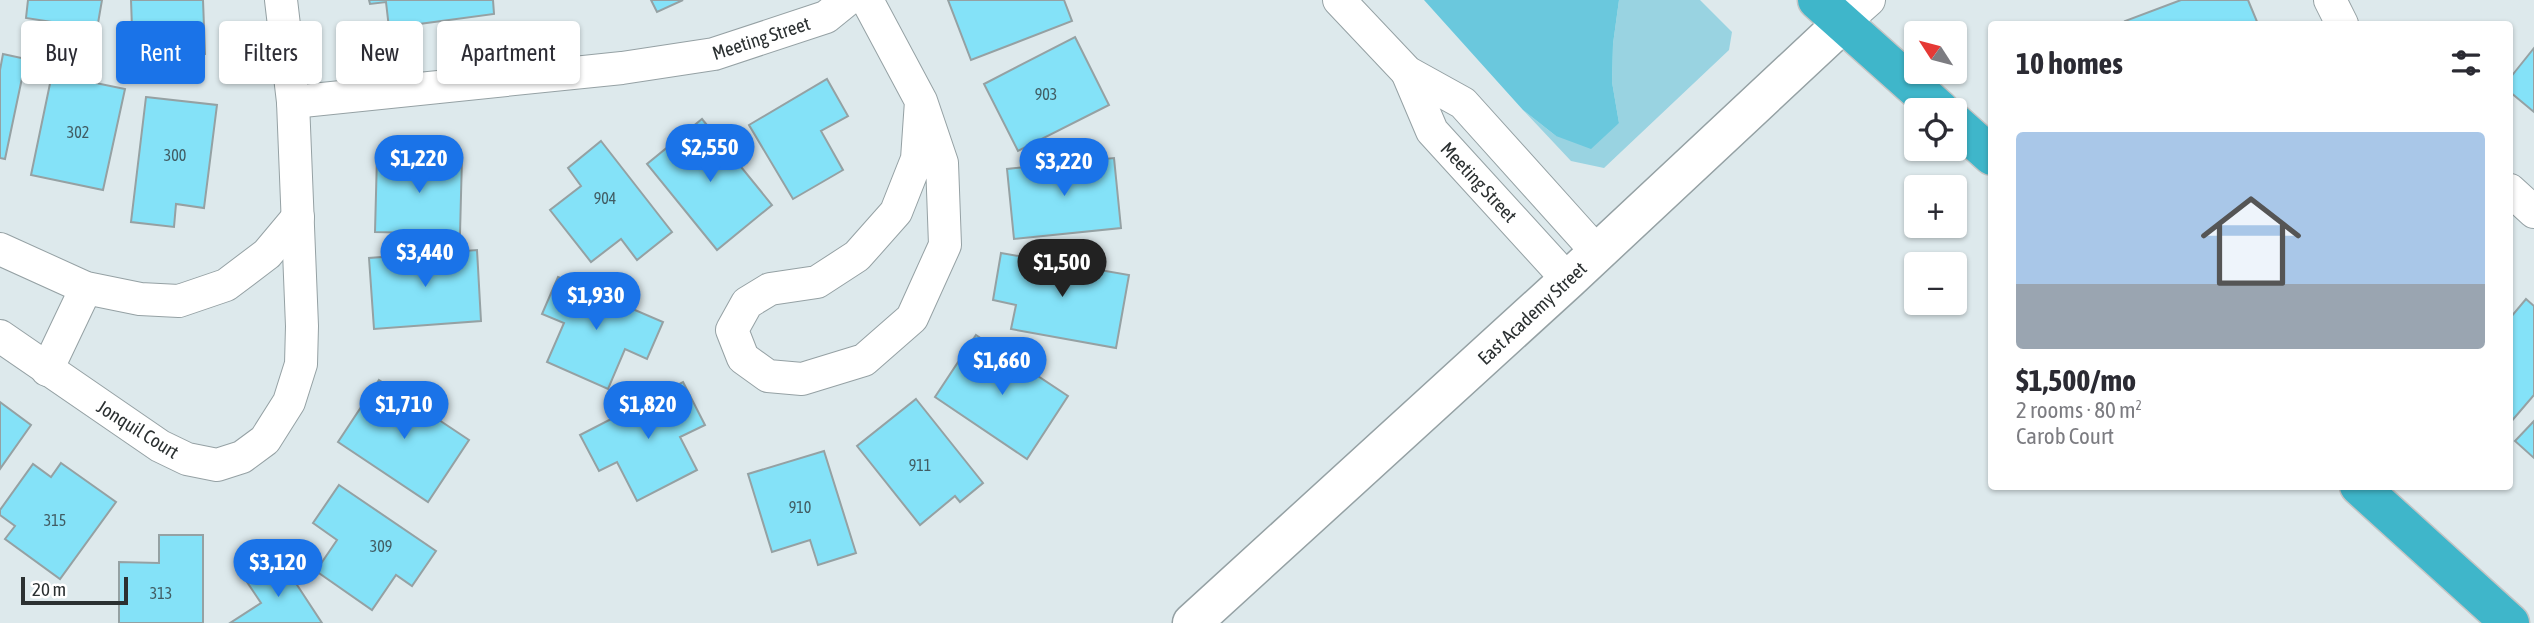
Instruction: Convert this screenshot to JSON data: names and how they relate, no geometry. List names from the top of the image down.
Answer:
{
  "streets": {
    "street": ["Meeting Street", "East Academy Street", "Jonquil Court"]
  },
  "crossings": [
    ["Meeting Street", "East Academy Street"],
    ["Meeting Street", "Jonquil Court"]
  ],
  "house_numbers": [
    "903",
    "302",
    "300",
    "904",
    "911",
    "910",
    "315",
    "309",
    "313"
  ],
  "scale_bar": "20 m",
  "north": "top left",
  "page": {
    "map_buttons": ["+", "−"],
    "chip": [
      "Buy",
      "Rent",
      "Filters",
      "New",
      "Apartment"
    ],
    "heading": "10 homes",
    "list": [
      {
        "name": "$1,500/mo",
        "note": "2 rooms · 80 m² · Carob Court"
      }
    ],
    "price": [
      "$2,550",
      "$1,220",
      "$3,220",
      "$3,440",
      "$1,500",
      "$1,930",
      "$1,660",
      "$1,710",
      "$1,820",
      "$3,120"
    ],
    "scale": "20 m"
  }
}
